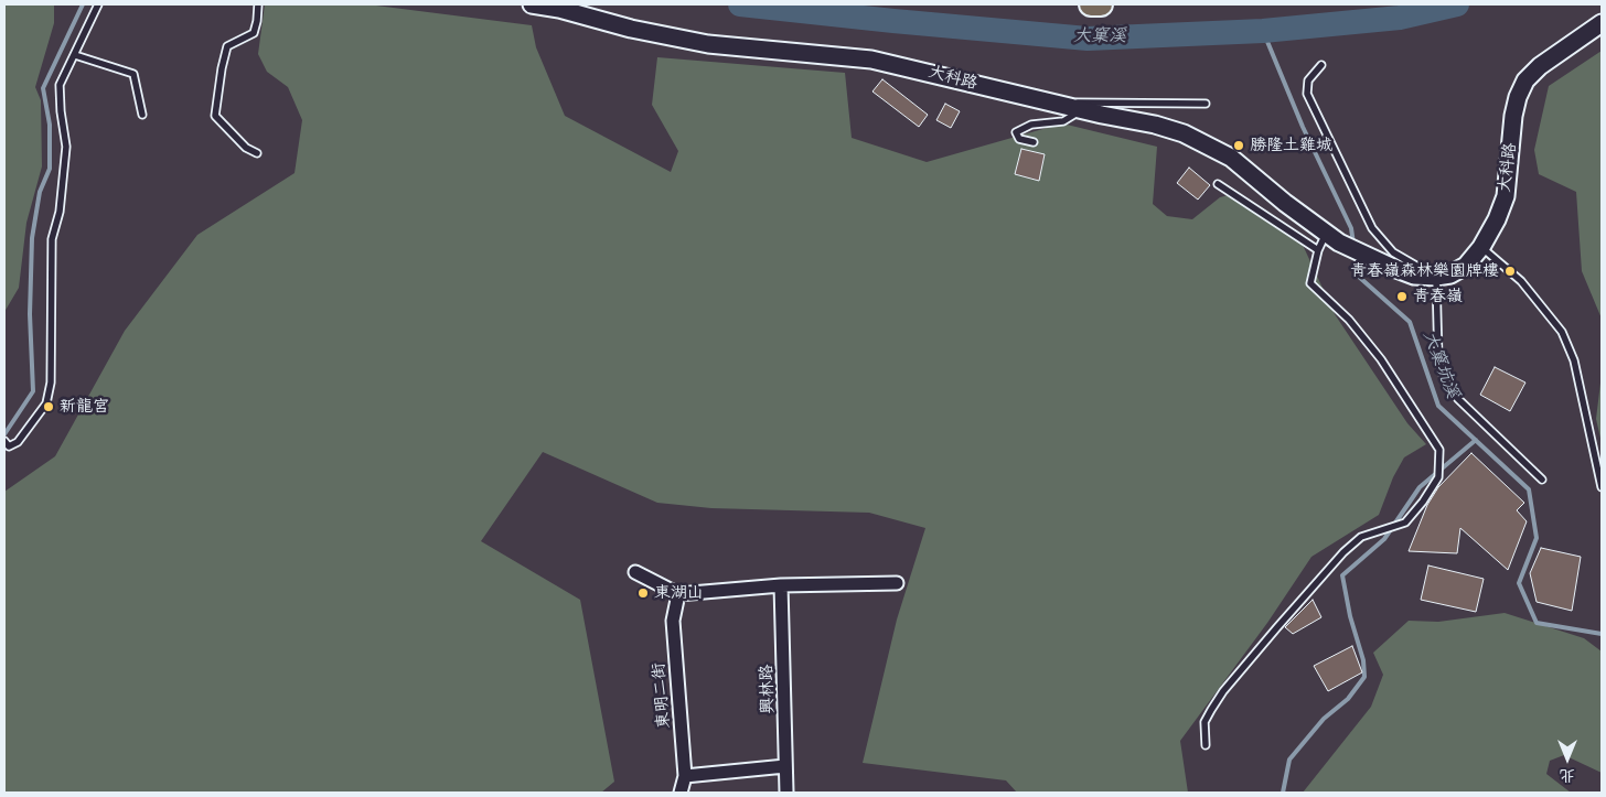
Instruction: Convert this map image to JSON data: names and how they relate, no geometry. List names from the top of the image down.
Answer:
{
  "streets": {
    "street": ["大科路", "興林路", "東明二街"]
  },
  "water": ["大窠溪", "大窠坑溪"],
  "places": [
    "勝隆土雞城",
    "青春嶺森林樂園牌樓",
    "青春嶺",
    "新龍宮",
    "東湖山"
  ],
  "north": "bottom"
}
